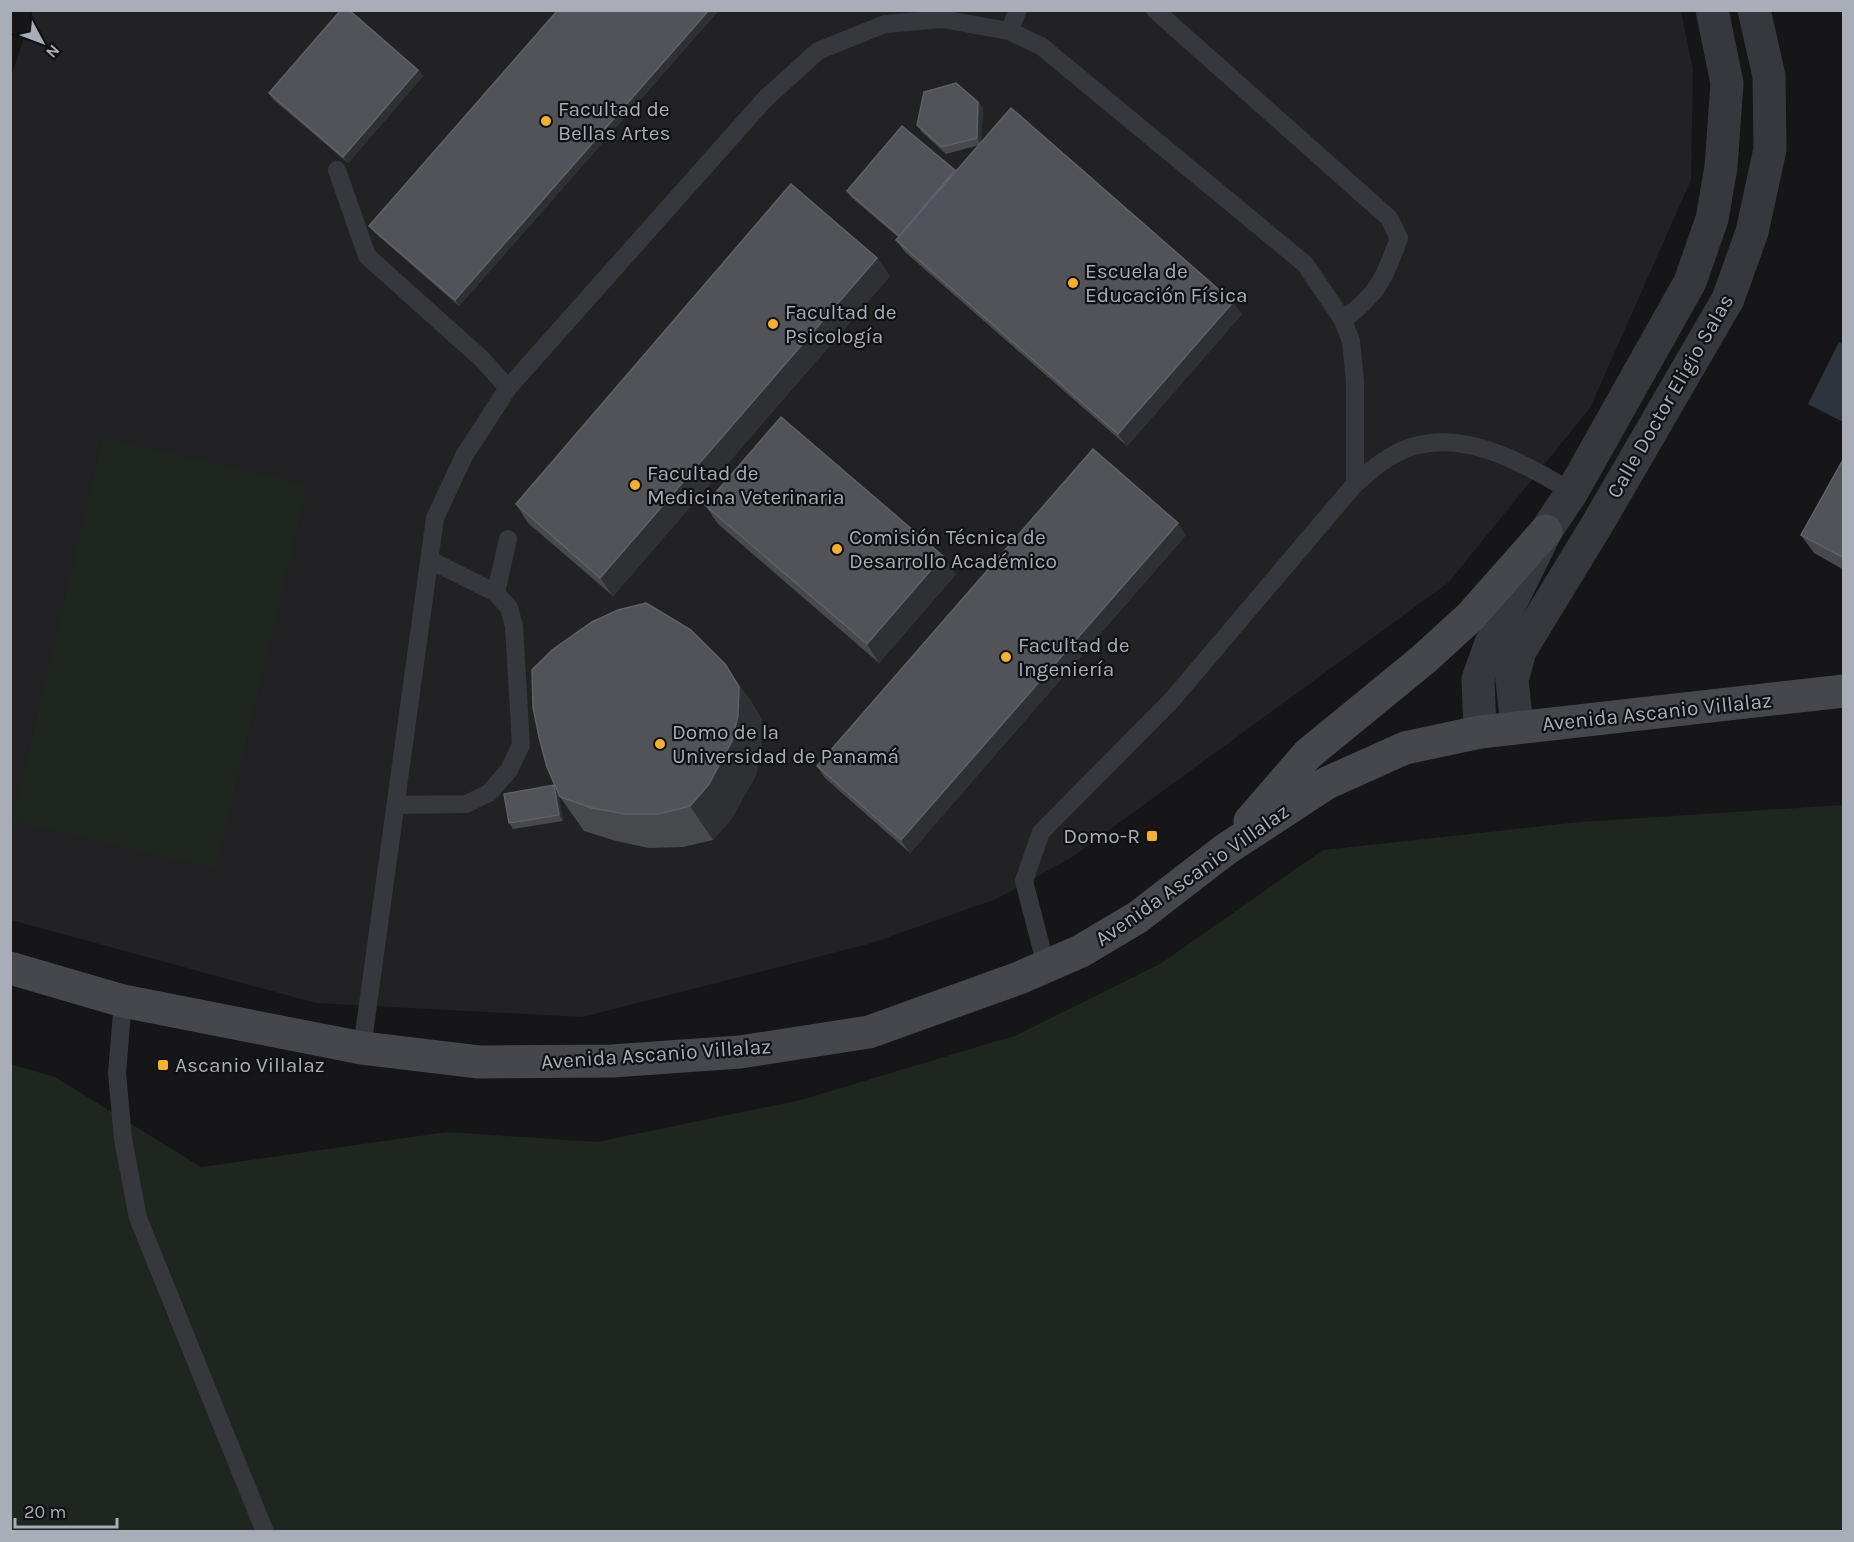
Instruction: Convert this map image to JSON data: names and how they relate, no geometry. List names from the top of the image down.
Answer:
{
  "streets": {
    "main road": ["Avenida Ascanio Villalaz"],
    "street": ["Calle Doctor Eligio Salas"]
  },
  "crossings": [
    ["Calle Doctor Eligio Salas", "Avenida Ascanio Villalaz"]
  ],
  "places": {
    "other": [
      "Facultad de Bellas Artes",
      "Escuela de Educación Física",
      "Facultad de Psicología",
      "Facultad de Medicina Veterinaria",
      "Comisión Técnica de Desarrollo Académico",
      "Facultad de Ingeniería",
      "Domo de la Universidad de Panamá"
    ],
    "transit": ["Domo-R", "Ascanio Villalaz"]
  },
  "scale_bar": "20 m",
  "north": "bottom right"
}
